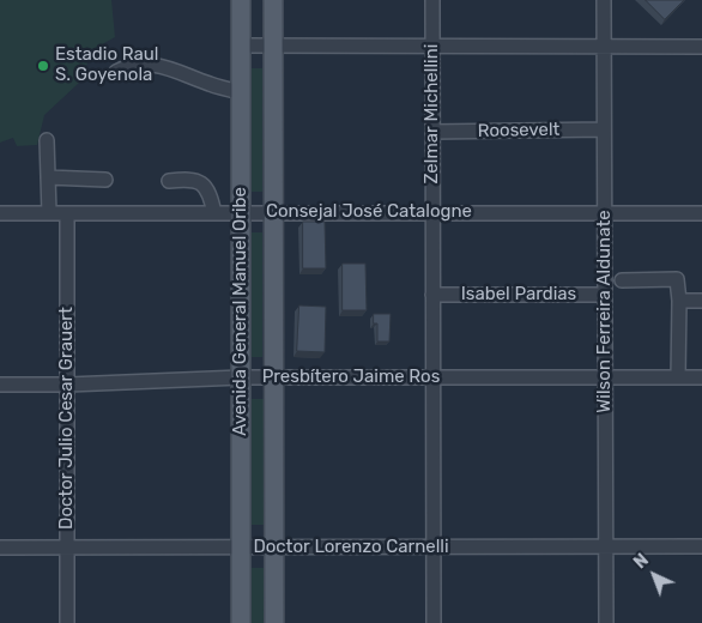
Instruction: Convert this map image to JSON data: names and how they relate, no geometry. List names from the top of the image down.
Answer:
{
  "streets": {
    "main road": ["Avenida General Manuel Oribe"],
    "street": [
      "Zelmar Michellini",
      "Roosevelt",
      "Consejal José Catalogne",
      "Isabel Pardias",
      "Wilson Ferreira Aldunate",
      "Presbítero Jaime Ros",
      "Doctor Julio Cesar Grauert",
      "Doctor Lorenzo Carnelli"
    ]
  },
  "crossings": [
    ["Zelmar Michellini", "Roosevelt"],
    ["Zelmar Michellini", "Consejal José Catalogne"],
    ["Zelmar Michellini", "Isabel Pardias"],
    ["Zelmar Michellini", "Presbítero Jaime Ros"],
    ["Zelmar Michellini", "Doctor Lorenzo Carnelli"],
    ["Roosevelt", "Wilson Ferreira Aldunate"],
    ["Consejal José Catalogne", "Avenida General Manuel Oribe"],
    ["Consejal José Catalogne", "Wilson Ferreira Aldunate"],
    ["Consejal José Catalogne", "Doctor Julio Cesar Grauert"],
    ["Isabel Pardias", "Wilson Ferreira Aldunate"],
    ["Avenida General Manuel Oribe", "Presbítero Jaime Ros"],
    ["Avenida General Manuel Oribe", "Doctor Lorenzo Carnelli"],
    ["Wilson Ferreira Aldunate", "Presbítero Jaime Ros"],
    ["Wilson Ferreira Aldunate", "Doctor Lorenzo Carnelli"],
    ["Presbítero Jaime Ros", "Doctor Julio Cesar Grauert"],
    ["Doctor Julio Cesar Grauert", "Doctor Lorenzo Carnelli"]
  ],
  "places": ["Estadio Raul S. Goyenola"],
  "north": "top left"
}
